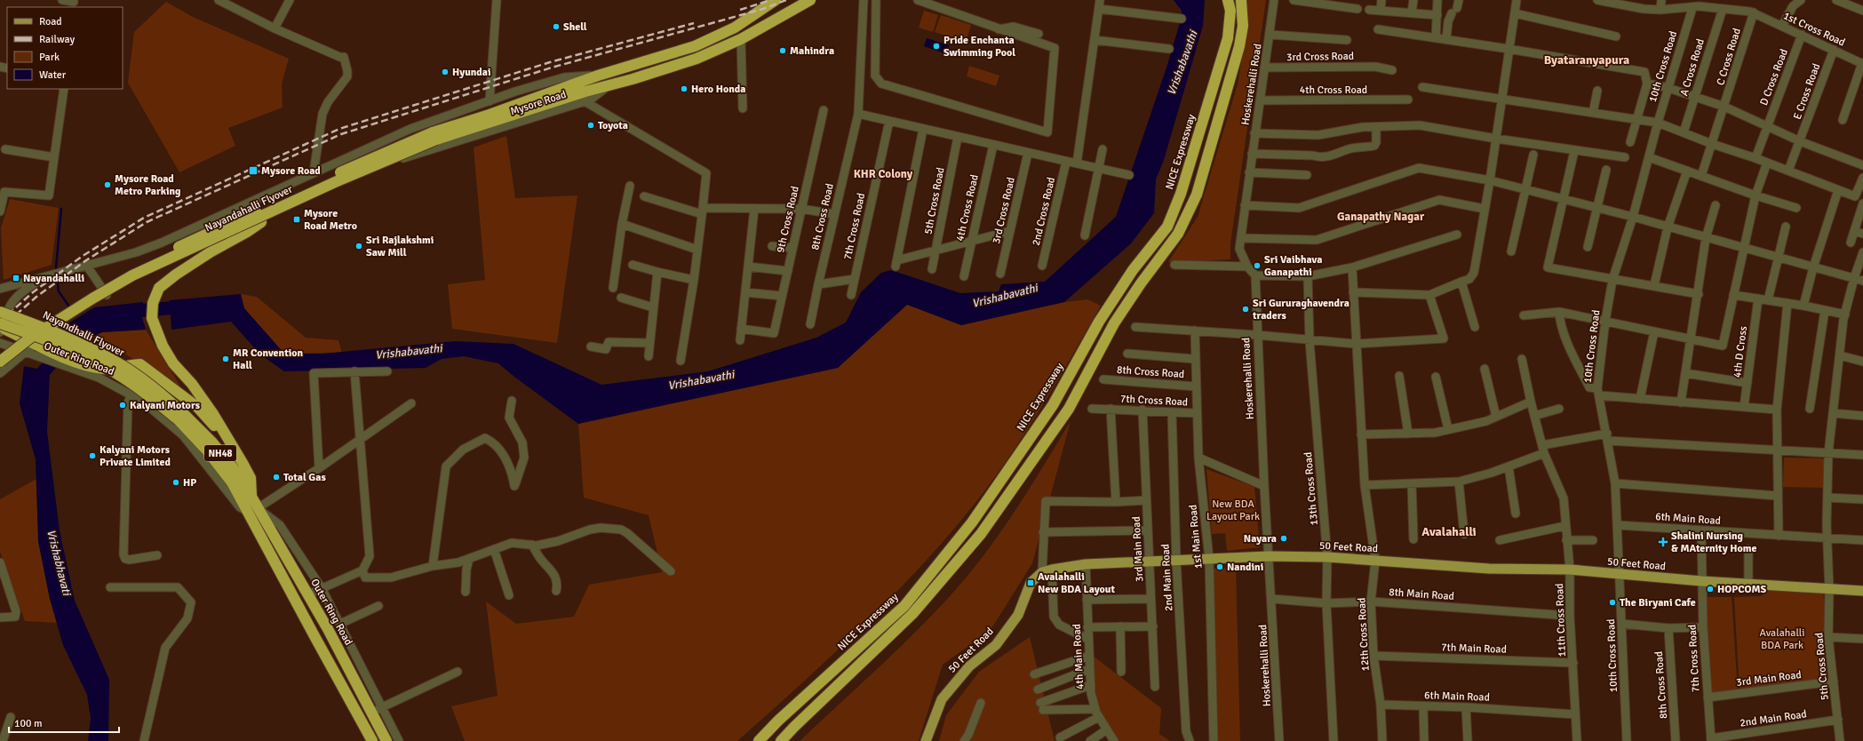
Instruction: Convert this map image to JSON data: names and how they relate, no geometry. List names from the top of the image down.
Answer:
{
  "streets": {
    "highway": [
      "Mysore Road",
      "NICE Expressway",
      "Nayandahalli Flyover",
      "Nayandhalli Flyover",
      "Outer Ring Road",
      "NH48"
    ],
    "main road": ["50 Feet Road"],
    "street": [
      "1st Cross Road",
      "3rd Cross Road",
      "C Cross Road",
      "10th Cross Road",
      "A Cross Road",
      "D Cross Road",
      "Hoskerehalli Road",
      "4th Cross Road",
      "E Cross Road",
      "5th Cross Road",
      "2nd Cross Road",
      "8th Cross Road",
      "9th Cross Road",
      "7th Cross Road",
      "4th D Cross",
      "13th Cross Road",
      "6th Main Road",
      "1st Main Road",
      "3rd Main Road",
      "2nd Main Road",
      "8th Main Road",
      "11th Cross Road",
      "12th Cross Road",
      "7th Main Road",
      "4th Main Road"
    ]
  },
  "crossings": [
    ["1st Cross Road", "C Cross Road"],
    ["1st Cross Road", "10th Cross Road"],
    ["1st Cross Road", "A Cross Road"],
    ["1st Cross Road", "D Cross Road"],
    ["1st Cross Road", "E Cross Road"],
    ["3rd Cross Road", "Hoskerehalli Road"],
    ["10th Cross Road", "6th Main Road"],
    ["10th Cross Road", "50 Feet Road"],
    ["Hoskerehalli Road", "4th Cross Road"],
    ["Hoskerehalli Road", "50 Feet Road"],
    ["Hoskerehalli Road", "8th Main Road"],
    ["Mysore Road", "Nayandahalli Flyover"],
    ["Mysore Road", "Outer Ring Road"],
    ["5th Cross Road", "6th Main Road"],
    ["5th Cross Road", "50 Feet Road"],
    ["5th Cross Road", "3rd Main Road"],
    ["5th Cross Road", "2nd Main Road"],
    ["8th Cross Road", "1st Main Road"],
    ["7th Cross Road", "6th Main Road"],
    ["7th Cross Road", "1st Main Road"],
    ["7th Cross Road", "50 Feet Road"],
    ["7th Cross Road", "3rd Main Road"],
    ["7th Cross Road", "2nd Main Road"],
    ["Nayandhalli Flyover", "Outer Ring Road"],
    ["Nayandhalli Flyover", "NH48"],
    ["Outer Ring Road", "NH48"],
    ["13th Cross Road", "50 Feet Road"],
    ["13th Cross Road", "8th Main Road"],
    ["6th Main Road", "11th Cross Road"],
    ["6th Main Road", "12th Cross Road"],
    ["1st Main Road", "50 Feet Road"],
    ["50 Feet Road", "3rd Main Road"],
    ["50 Feet Road", "2nd Main Road"],
    ["50 Feet Road", "11th Cross Road"],
    ["50 Feet Road", "12th Cross Road"],
    ["50 Feet Road", "4th Main Road"],
    ["8th Main Road", "11th Cross Road"],
    ["8th Main Road", "12th Cross Road"],
    ["11th Cross Road", "7th Main Road"],
    ["12th Cross Road", "7th Main Road"]
  ],
  "districts": [
    "Byataranyapura",
    "KHR Colony",
    "Ganapathy Nagar",
    "Avalahalli"
  ],
  "water": ["Vrishabavathi", "Vrishabhavati"],
  "parks": ["New BDA Layout Park", "Avalahalli BDA Park"],
  "places": {
    "other": [
      "Shell",
      "Pride Enchanta Swimming Pool",
      "Mahindra",
      "Hyundai",
      "Hero Honda",
      "Toyota",
      "Mysore Road Metro Parking",
      "Sri Rajlakshmi Saw Mill",
      "Sri Vaibhava Ganapathi",
      "Sri Gururaghavendra traders",
      "MR Convention Hall",
      "Kalyani Motors",
      "Kalyani Motors Private Limited",
      "Total Gas",
      "HP",
      "Nayara",
      "Nandini",
      "HOPCOMS",
      "The Biryani Cafe"
    ],
    "transit": [
      "Mysore Road",
      "Mysore Road Metro",
      "Nayandahalli",
      "Avalahalli New BDA Layout"
    ],
    "health": ["Shalini Nursing & MAternity Home"]
  },
  "legend": [
    "Road",
    "Railway",
    "Park",
    "Water"
  ],
  "scale_bar": "100 m"
}
